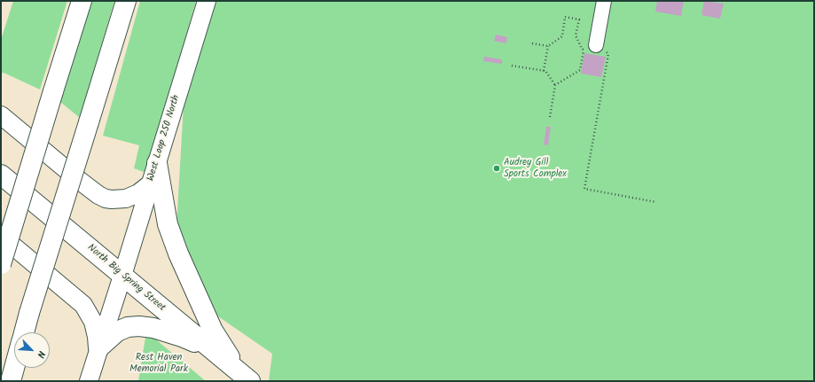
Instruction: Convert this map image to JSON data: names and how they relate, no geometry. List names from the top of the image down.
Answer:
{
  "streets": {
    "highway": ["North Big Spring Street"],
    "main road": ["West Loop 250 North"]
  },
  "crossings": [
    ["West Loop 250 North", "North Big Spring Street"]
  ],
  "parks": ["Rest Haven Memorial Park"],
  "places": ["Audrey Gill Sports Complex"],
  "north": "bottom right"
}
